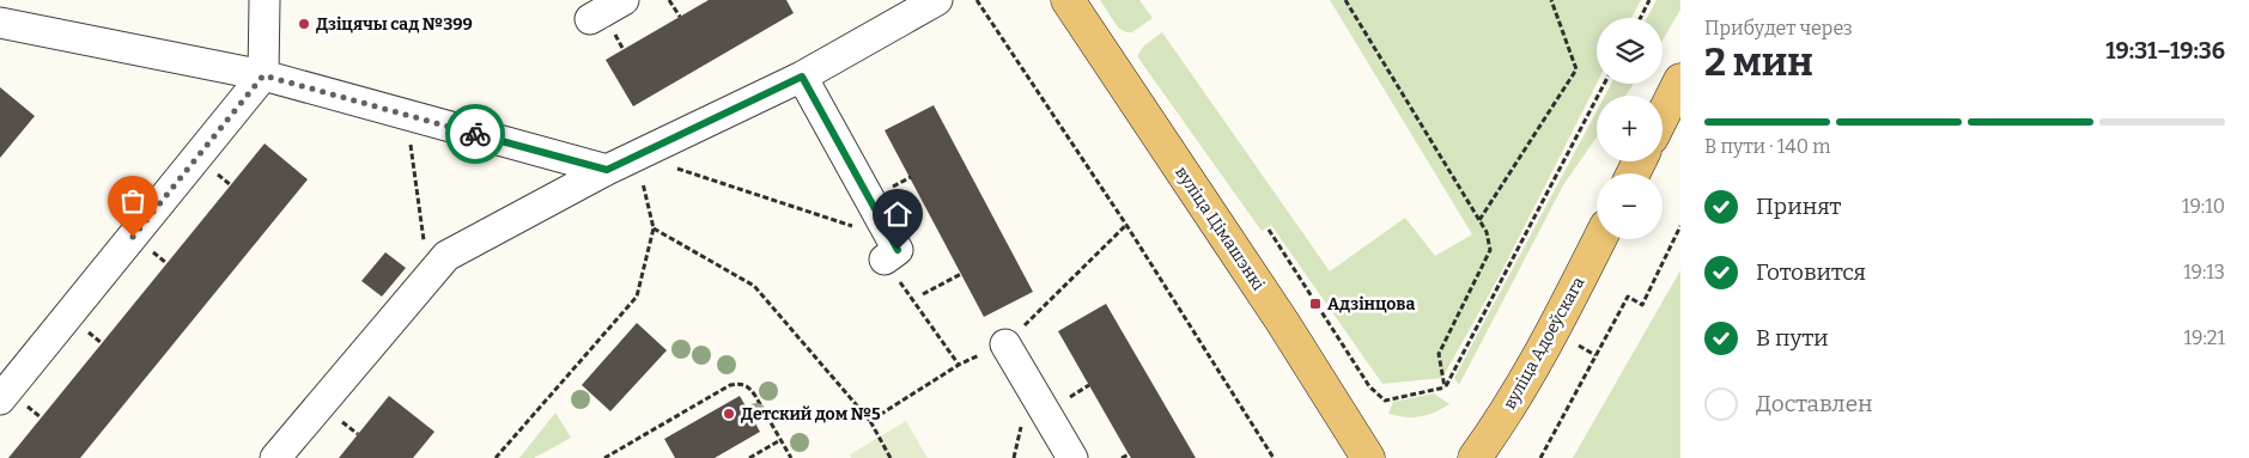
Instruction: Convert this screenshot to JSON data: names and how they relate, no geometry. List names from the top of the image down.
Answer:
{
  "streets": {
    "main road": ["вуліца Цімашэнкі", "вуліца Адоеўскага"]
  },
  "places": {
    "other": ["Дзіцячы сад №399", "Детский дом №5"],
    "transit": ["Адзінцова"]
  },
  "page": {
    "heading": ["2 мин", "Прибудет через", "19:31–19:36"],
    "map_buttons": ["+", "−"],
    "bar": "В пути · 140 m",
    "list": [
      ["Принят", "19:10"],
      ["Готовится", "19:13"],
      ["В пути", "19:21"],
      "Доставлен"
    ]
  }
}
